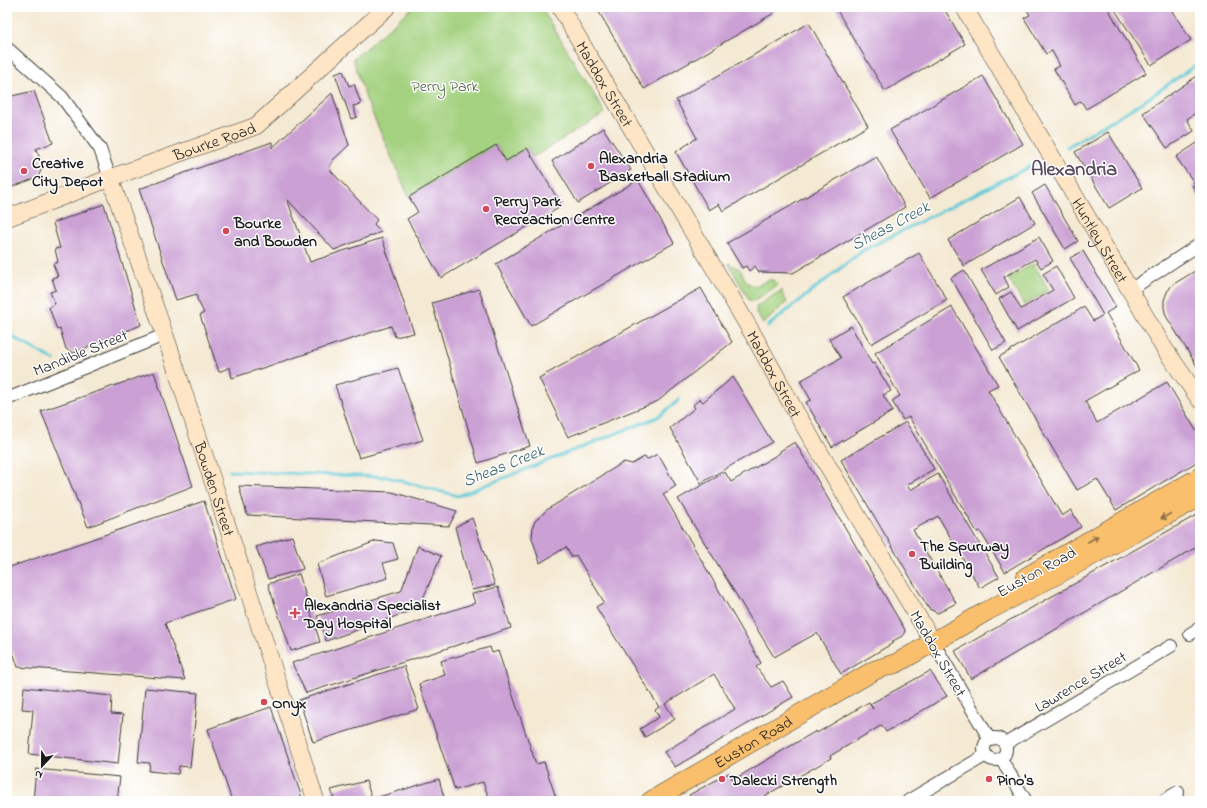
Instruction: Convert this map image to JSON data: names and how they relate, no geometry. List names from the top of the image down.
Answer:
{
  "streets": {
    "main road": ["Euston Road"],
    "street": [
      "Maddox Street",
      "Bourke Road",
      "Huntley Street",
      "Mandible Street",
      "Bowden Street",
      "Lawrence Street"
    ]
  },
  "crossings": [
    ["Maddox Street", "Euston Road"],
    ["Maddox Street", "Lawrence Street"],
    ["Bourke Road", "Bowden Street"],
    ["Mandible Street", "Bowden Street"]
  ],
  "districts": ["Alexandria"],
  "water": ["Sheas Creek"],
  "parks": ["Perry Park"],
  "places": {
    "other": [
      "Alexandria Basketball Stadium",
      "Creative City Depot",
      "Perry Park Recreaction Centre",
      "Bourke and Bowden",
      "The Spurway Building",
      "Onyx",
      "Dalecki Strength",
      "Pino's"
    ],
    "health": ["Alexandria Specialist Day Hospital"]
  },
  "north": "bottom"
}
